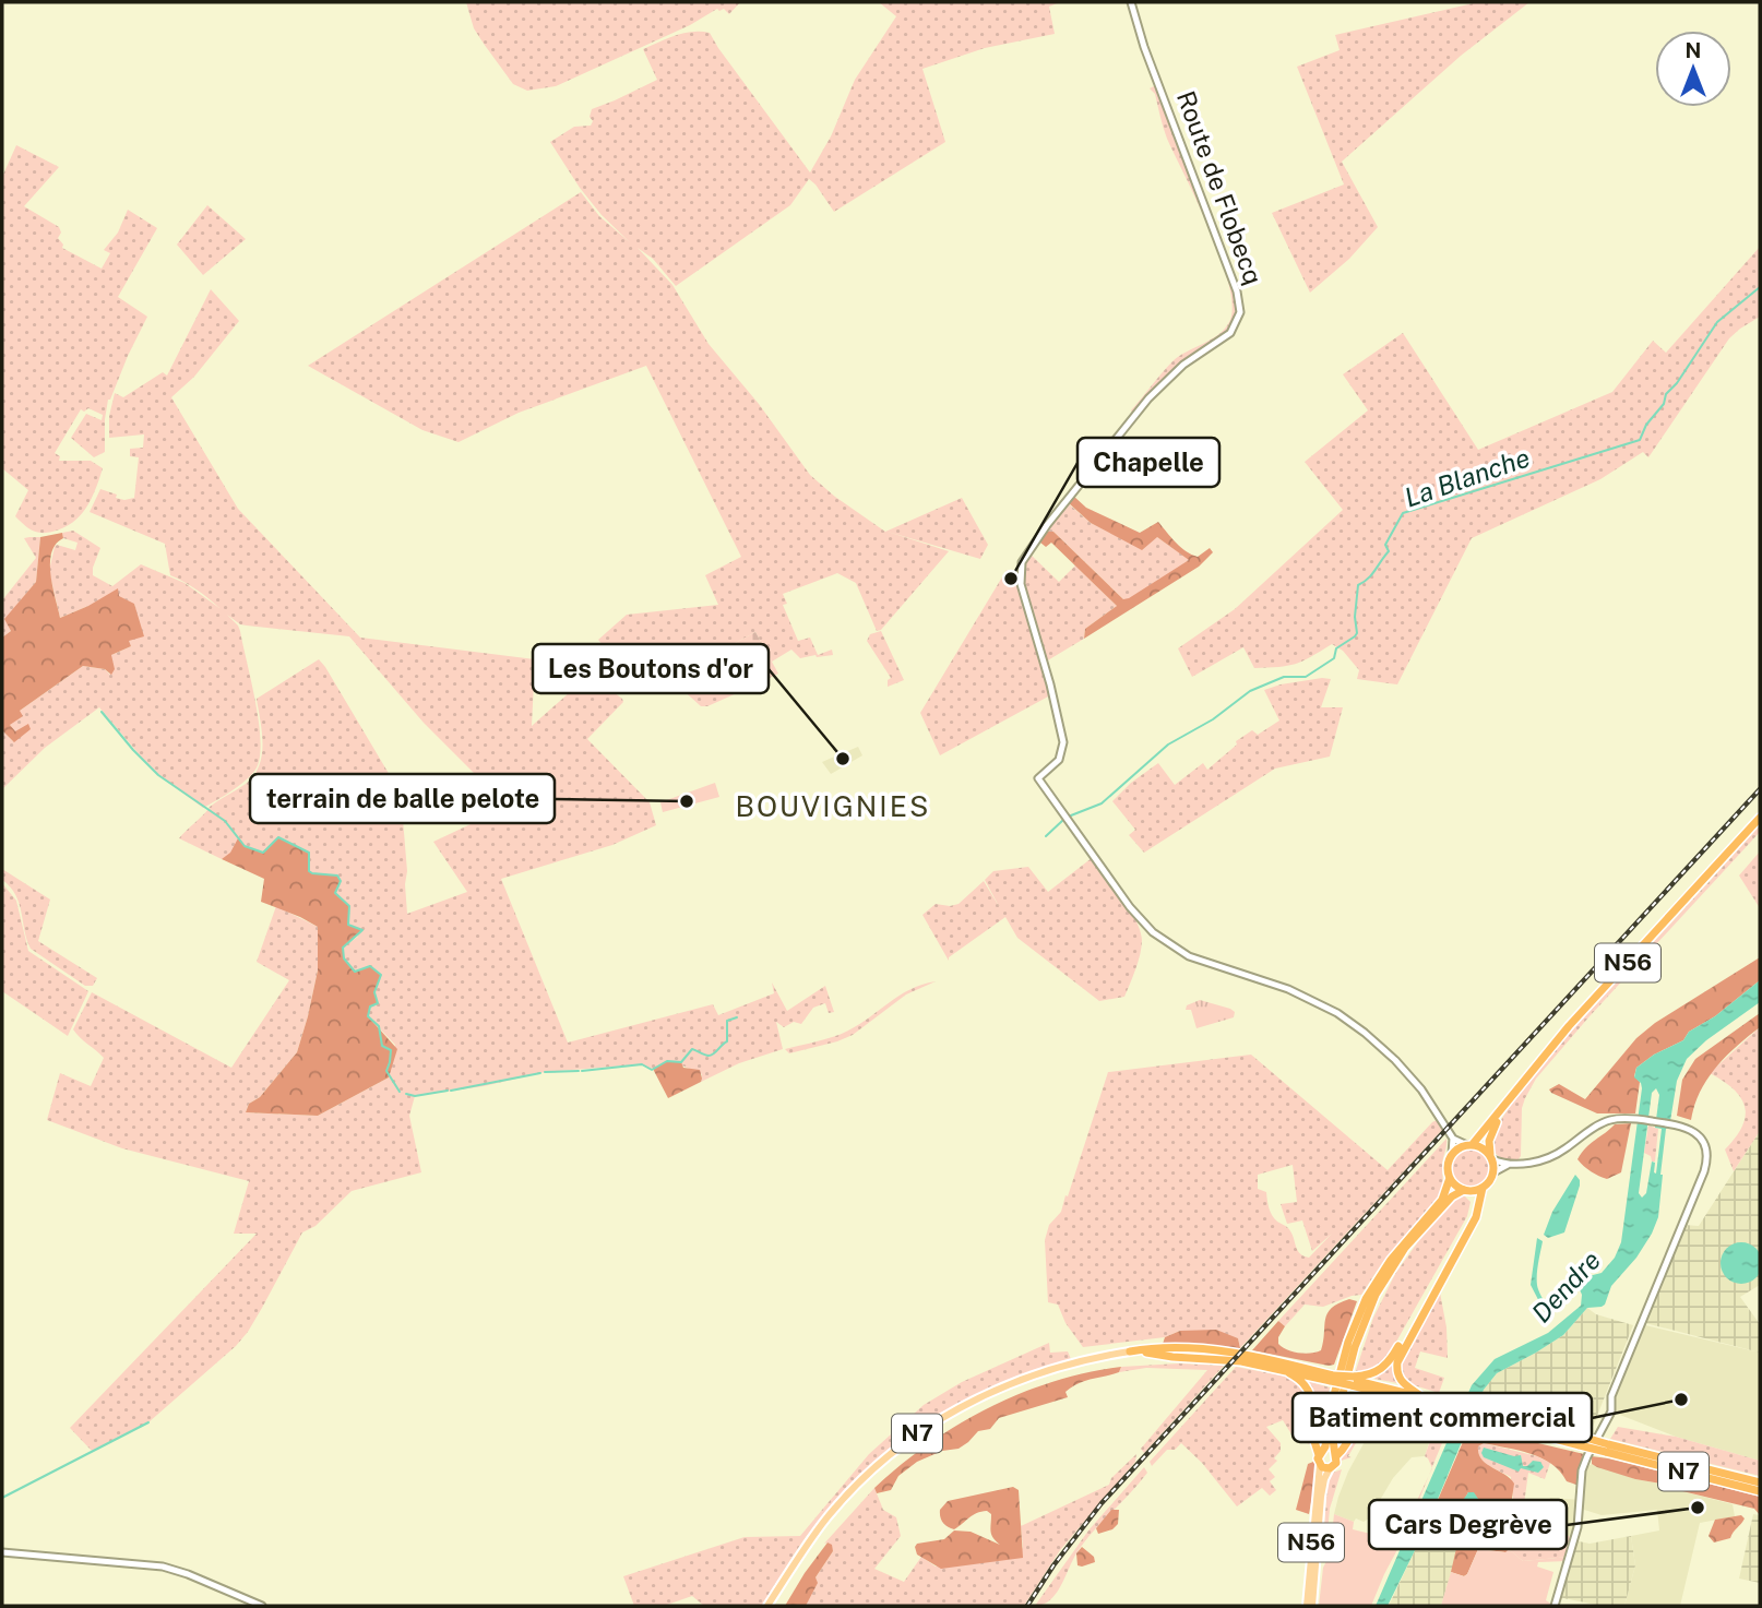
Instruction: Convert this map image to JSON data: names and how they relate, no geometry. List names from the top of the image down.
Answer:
{
  "streets": {
    "highway": ["N56", "N7"],
    "street": ["Route de Flobecq"]
  },
  "districts": ["BOUVIGNIES"],
  "water": ["La Blanche", "Dendre"],
  "places": [
    "Chapelle",
    "Les Boutons d'or",
    "terrain de balle pelote",
    "Batiment commercial",
    "Cars Degrève"
  ],
  "north": "top"
}
